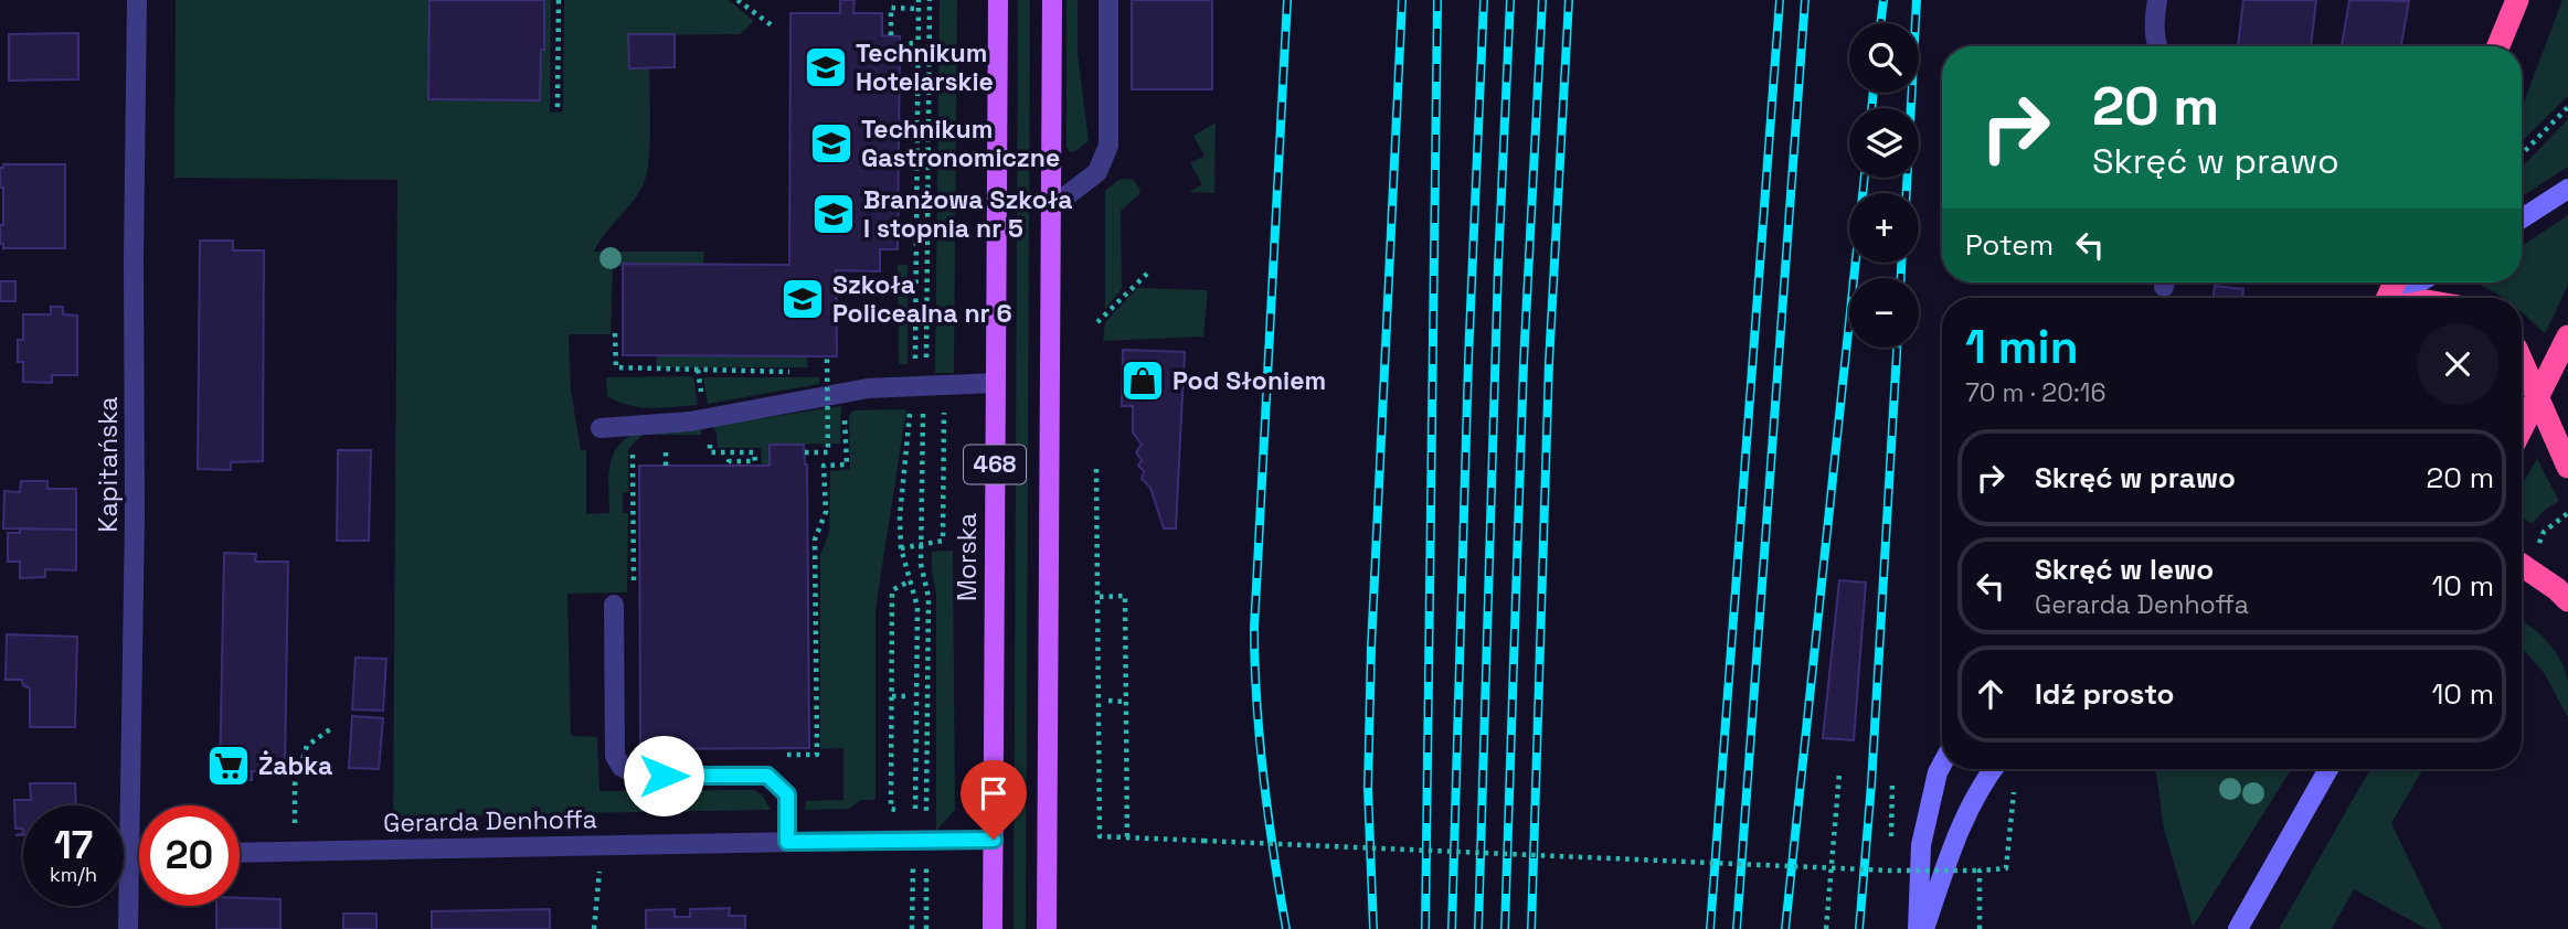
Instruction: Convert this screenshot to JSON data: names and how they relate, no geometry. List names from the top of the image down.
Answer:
{
  "streets": {
    "main road": ["468", "Morska"],
    "street": ["Kapitańska", "Gerarda Denhoffa"]
  },
  "crossings": [
    ["Morska", "Gerarda Denhoffa"]
  ],
  "places": {
    "school or university": [
      "Technikum Hotelarskie",
      "Technikum Gastronomiczne",
      "Branżowa Szkoła I stopnia nr 5",
      "Szkoła Policealna nr 6"
    ],
    "shop": ["Pod Słoniem"],
    "supermarket": ["Żabka"]
  },
  "page": {
    "map_buttons": ["+", "−"],
    "turn": ["20 m", "Skręć w prawo"],
    "then": "Potem",
    "heading": ["1 min", "70 m · 20:16"],
    "list": [
      {
        "name": "Skręć w prawo",
        "value": "20 m"
      },
      {
        "name": "Skręć w lewo",
        "note": "Gerarda Denhoffa",
        "value": "10 m"
      },
      {
        "name": "Idź prosto",
        "value": "10 m"
      }
    ],
    "speed": "17 km/h",
    "limit": "20"
  }
}
